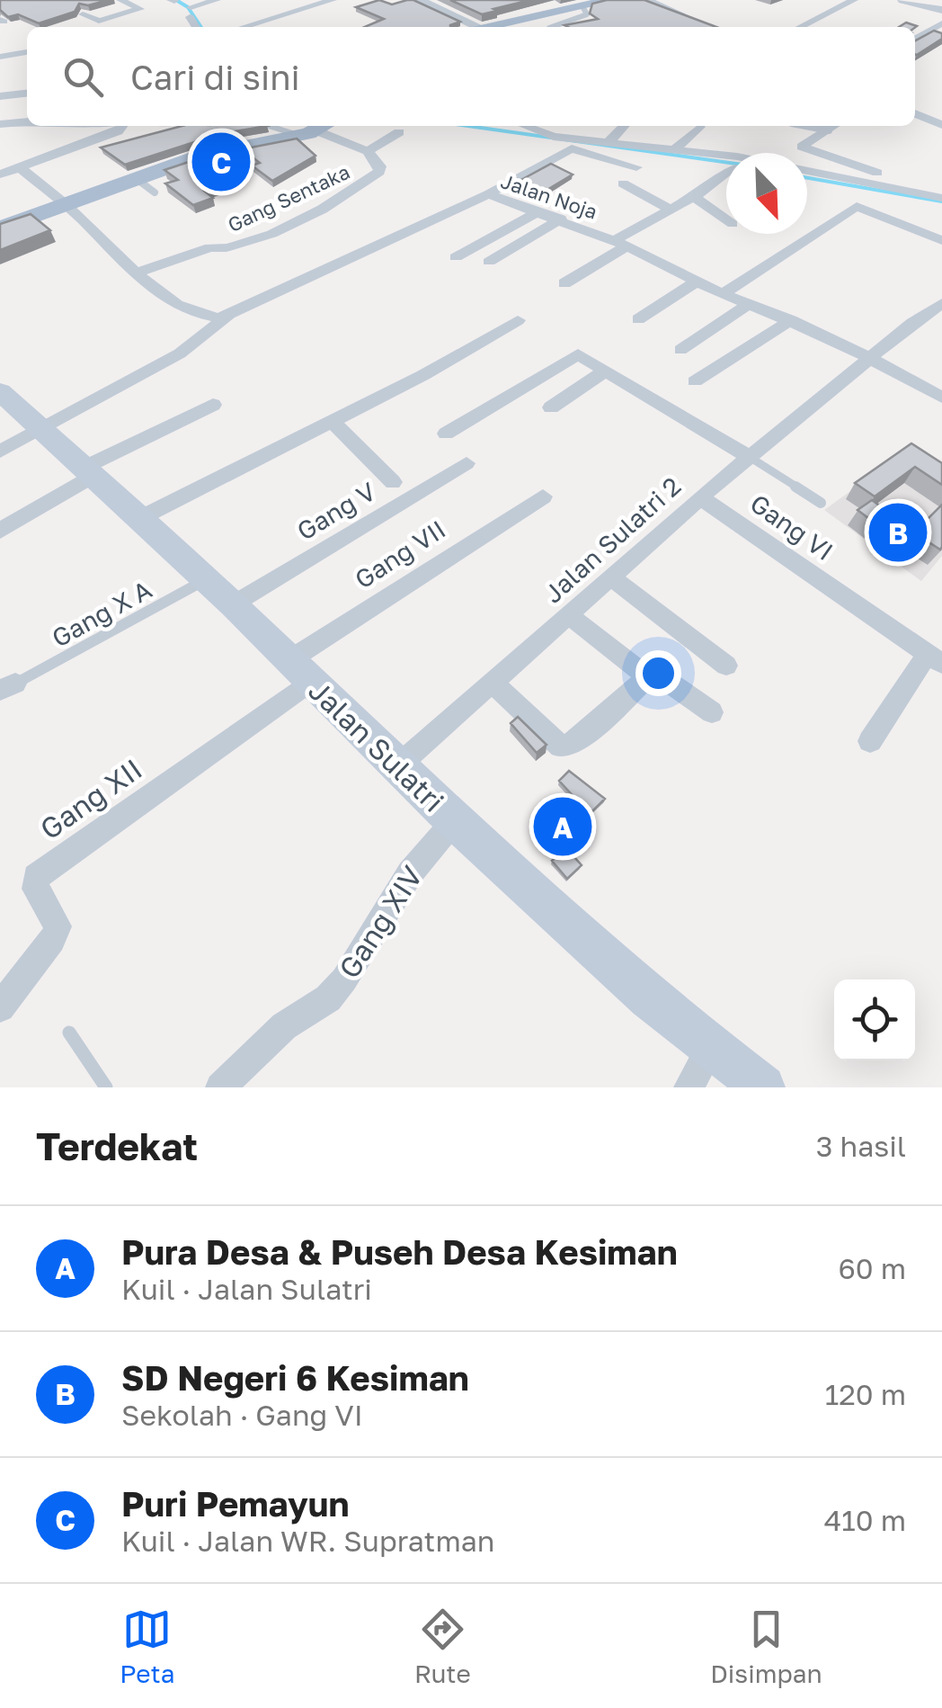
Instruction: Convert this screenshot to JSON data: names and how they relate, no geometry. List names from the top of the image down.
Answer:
{
  "streets": {
    "main road": ["Jalan Sulatri"],
    "street": [
      "Jalan Noja",
      "Gang Sentaka",
      "Gang V",
      "Gang VI",
      "Jalan Sulatri 2",
      "Gang VII",
      "Gang XII",
      "Gang XIV"
    ],
    "lane": ["Gang X A"]
  },
  "crossings": [
    ["Jalan Noja", "Jalan Sulatri 2"],
    ["Jalan Noja", "Jalan Sulatri"],
    ["Gang V", "Jalan Sulatri"],
    ["Gang VI", "Jalan Sulatri 2"],
    ["Jalan Sulatri 2", "Jalan Sulatri"],
    ["Gang VII", "Jalan Sulatri"],
    ["Gang VII", "Gang XII"],
    ["Gang X A", "Jalan Sulatri"],
    ["Jalan Sulatri", "Gang XII"],
    ["Jalan Sulatri", "Gang XIV"]
  ],
  "north": "bottom right",
  "page": {
    "search": "Cari di sini",
    "pins": ["C", "B", "A"],
    "heading": ["Terdekat", "3 hasil"],
    "list": [
      {
        "mark": "A",
        "name": "Pura Desa & Puseh Desa Kesiman",
        "note": "Kuil · Jalan Sulatri",
        "value": "60 m"
      },
      {
        "mark": "B",
        "name": "SD Negeri 6 Kesiman",
        "note": "Sekolah · Gang VI",
        "value": "120 m"
      },
      {
        "mark": "C",
        "name": "Puri Pemayun",
        "note": "Kuil · Jalan WR. Supratman",
        "value": "410 m"
      }
    ],
    "nav": ["Peta", "Rute", "Disimpan"]
  }
}
